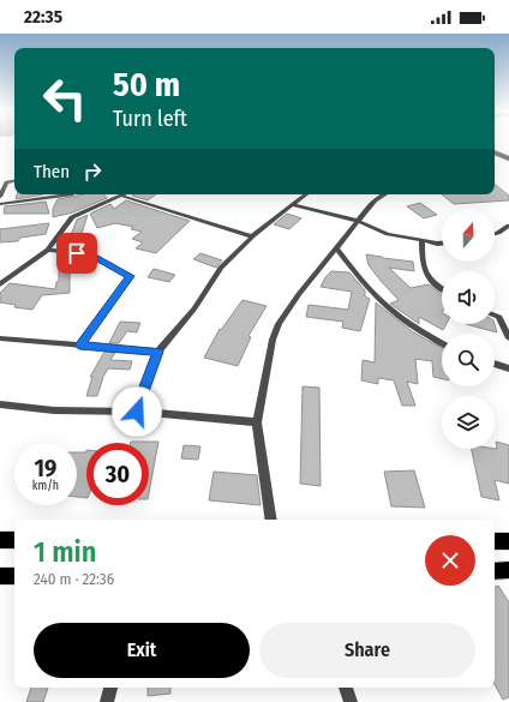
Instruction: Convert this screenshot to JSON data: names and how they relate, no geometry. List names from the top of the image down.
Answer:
{
  "north": "top",
  "page": {
    "status": "22:35",
    "turn": ["50 m", "Turn left"],
    "then": "Then",
    "speed": "19 km/h",
    "limit": "30",
    "heading": ["1 min", "240 m · 22:36"],
    "buttons": ["Exit", "Share"]
  }
}
